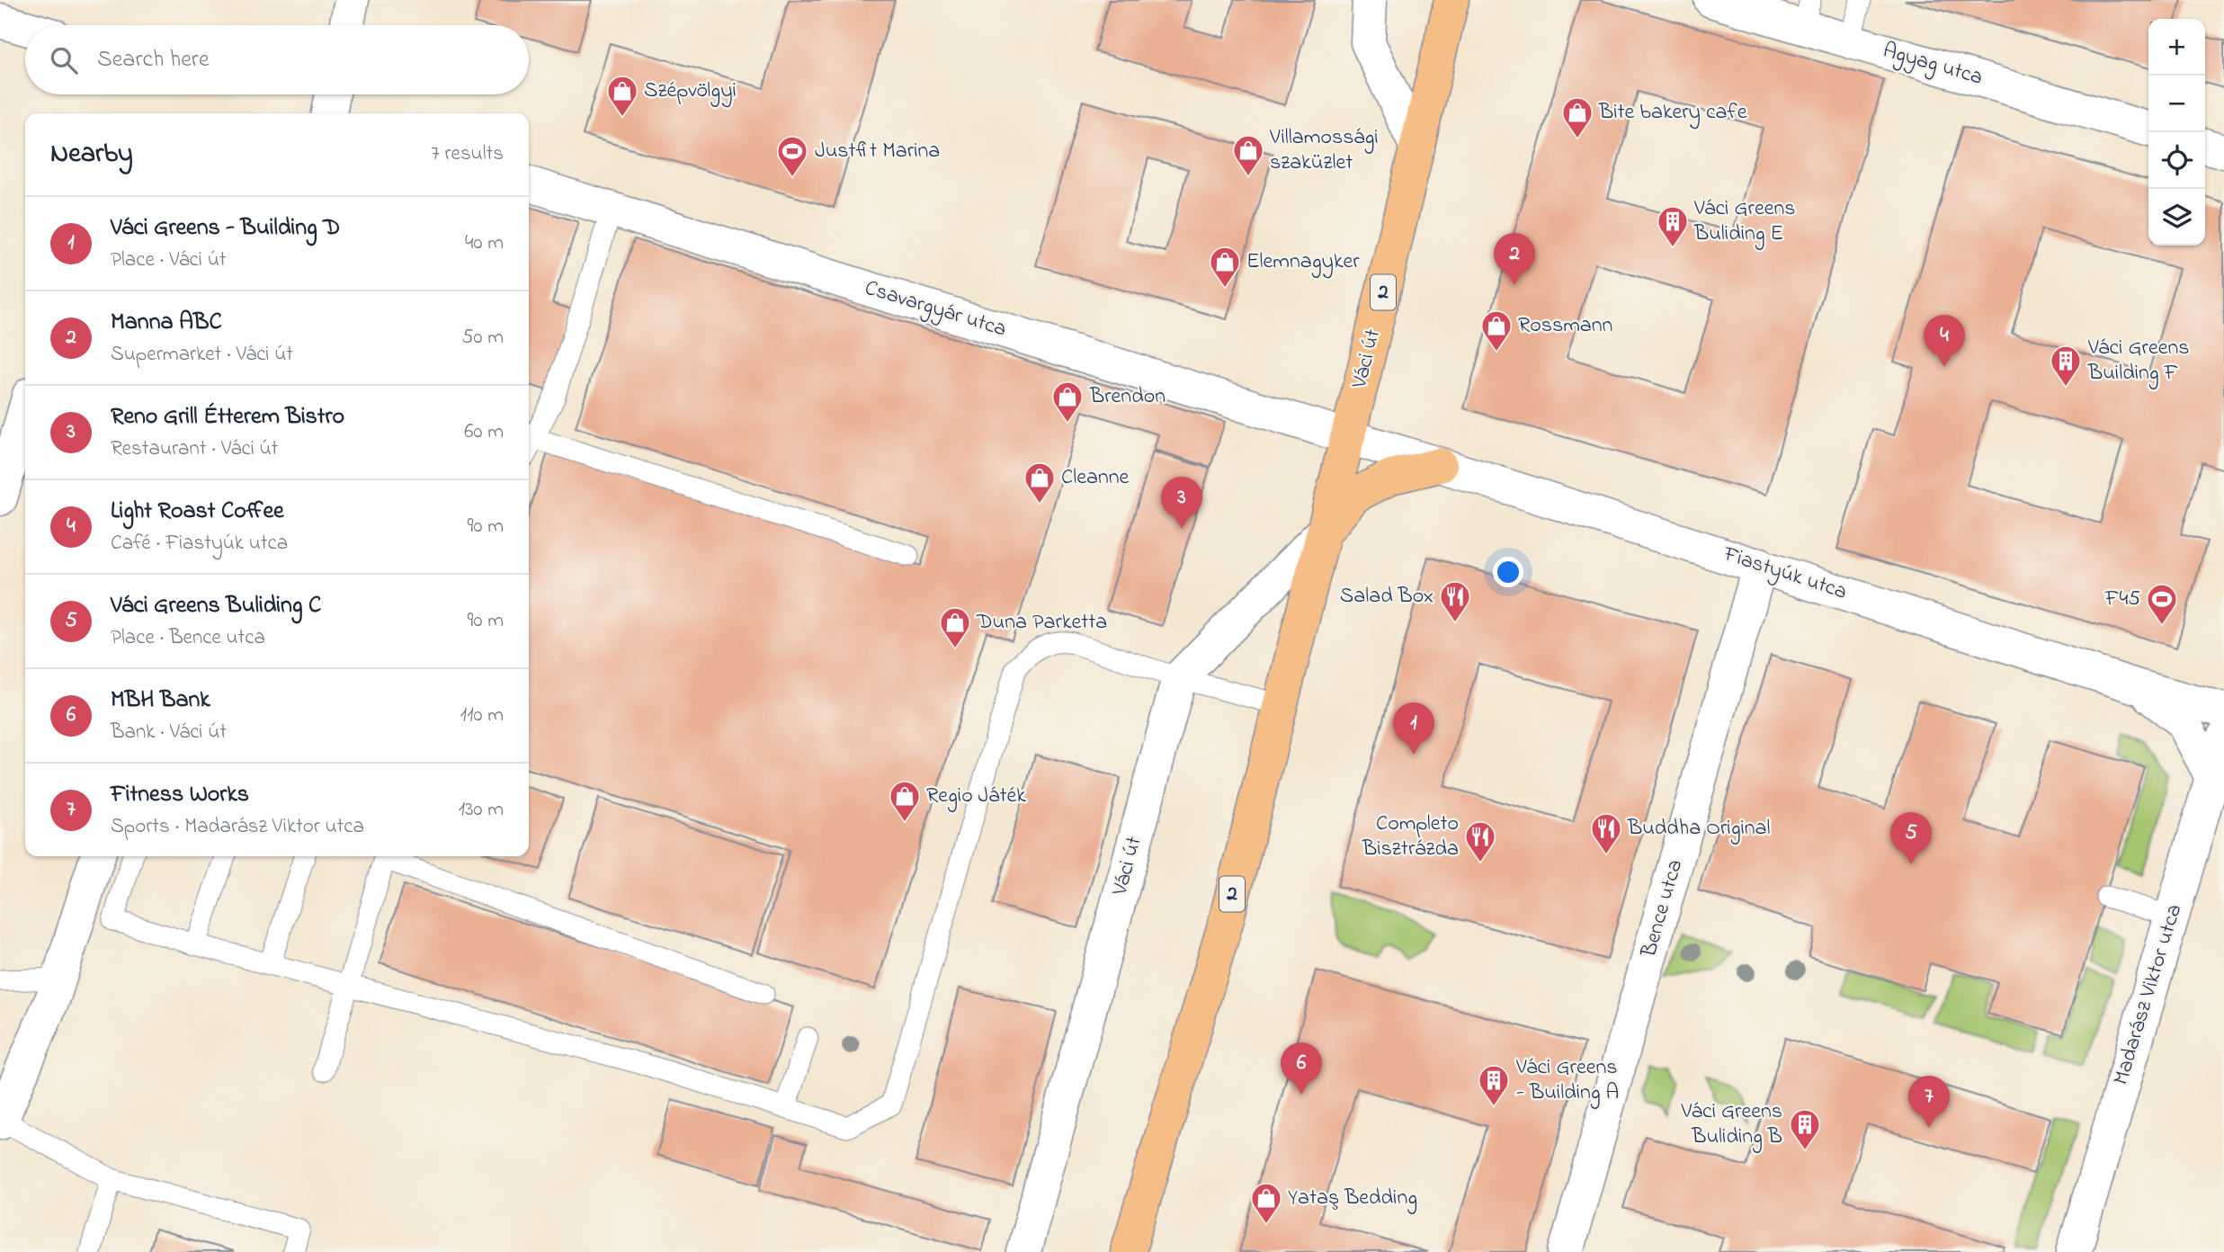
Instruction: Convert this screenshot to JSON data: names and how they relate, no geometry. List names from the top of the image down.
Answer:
{
  "streets": {
    "main road": ["2", "Váci út"],
    "street": [
      "Agyag utca",
      "Csavargyár utca",
      "Fiastyúk utca",
      "Bence utca",
      "Madarász Viktor utca"
    ]
  },
  "crossings": [
    ["Csavargyár utca", "Váci út"],
    ["Csavargyár utca", "Fiastyúk utca"],
    ["Váci út", "Fiastyúk utca"],
    ["Fiastyúk utca", "Bence utca"]
  ],
  "places": {
    "shop": [
      "Szépvölgyi",
      "Bite bakery cafe",
      "Villamossági szaküzlet",
      "Elemnagyker",
      "Rossmann",
      "Brendon",
      "Cleanne",
      "Duna Parketta",
      "Regio Játék",
      "Yataş Bedding"
    ],
    "sports": ["Justfit Marina", "F45"],
    "building": [
      "Váci Greens Buliding E",
      "Váci Greens Building F",
      "Váci Greens - Building A",
      "Váci Greens Buliding B"
    ],
    "restaurant": ["Salad Box", "Buddha Original", "Completo Bisztrázda"]
  },
  "page": {
    "map_buttons": ["+", "−"],
    "search": "Search here",
    "heading": ["Nearby", "7 results"],
    "list": [
      {
        "mark": "1",
        "name": "Váci Greens - Building D",
        "note": "Place · Váci út",
        "value": "40 m"
      },
      {
        "mark": "2",
        "name": "Manna ABC",
        "note": "Supermarket · Váci út",
        "value": "50 m"
      },
      {
        "mark": "3",
        "name": "Reno Grill Étterem Bistro",
        "note": "Restaurant · Váci út",
        "value": "60 m"
      },
      {
        "mark": "4",
        "name": "Light Roast Coffee",
        "note": "Café · Fiastyúk utca",
        "value": "90 m"
      },
      {
        "mark": "5",
        "name": "Váci Greens Buliding C",
        "note": "Place · Bence utca",
        "value": "90 m"
      },
      {
        "mark": "6",
        "name": "MBH Bank",
        "note": "Bank · Váci út",
        "value": "110 m"
      },
      {
        "mark": "7",
        "name": "Fitness Works",
        "note": "Sports · Madarász Viktor utca",
        "value": "130 m"
      }
    ],
    "pins": [
      "2",
      "4",
      "3",
      "1",
      "5",
      "6",
      "7"
    ]
  }
}
